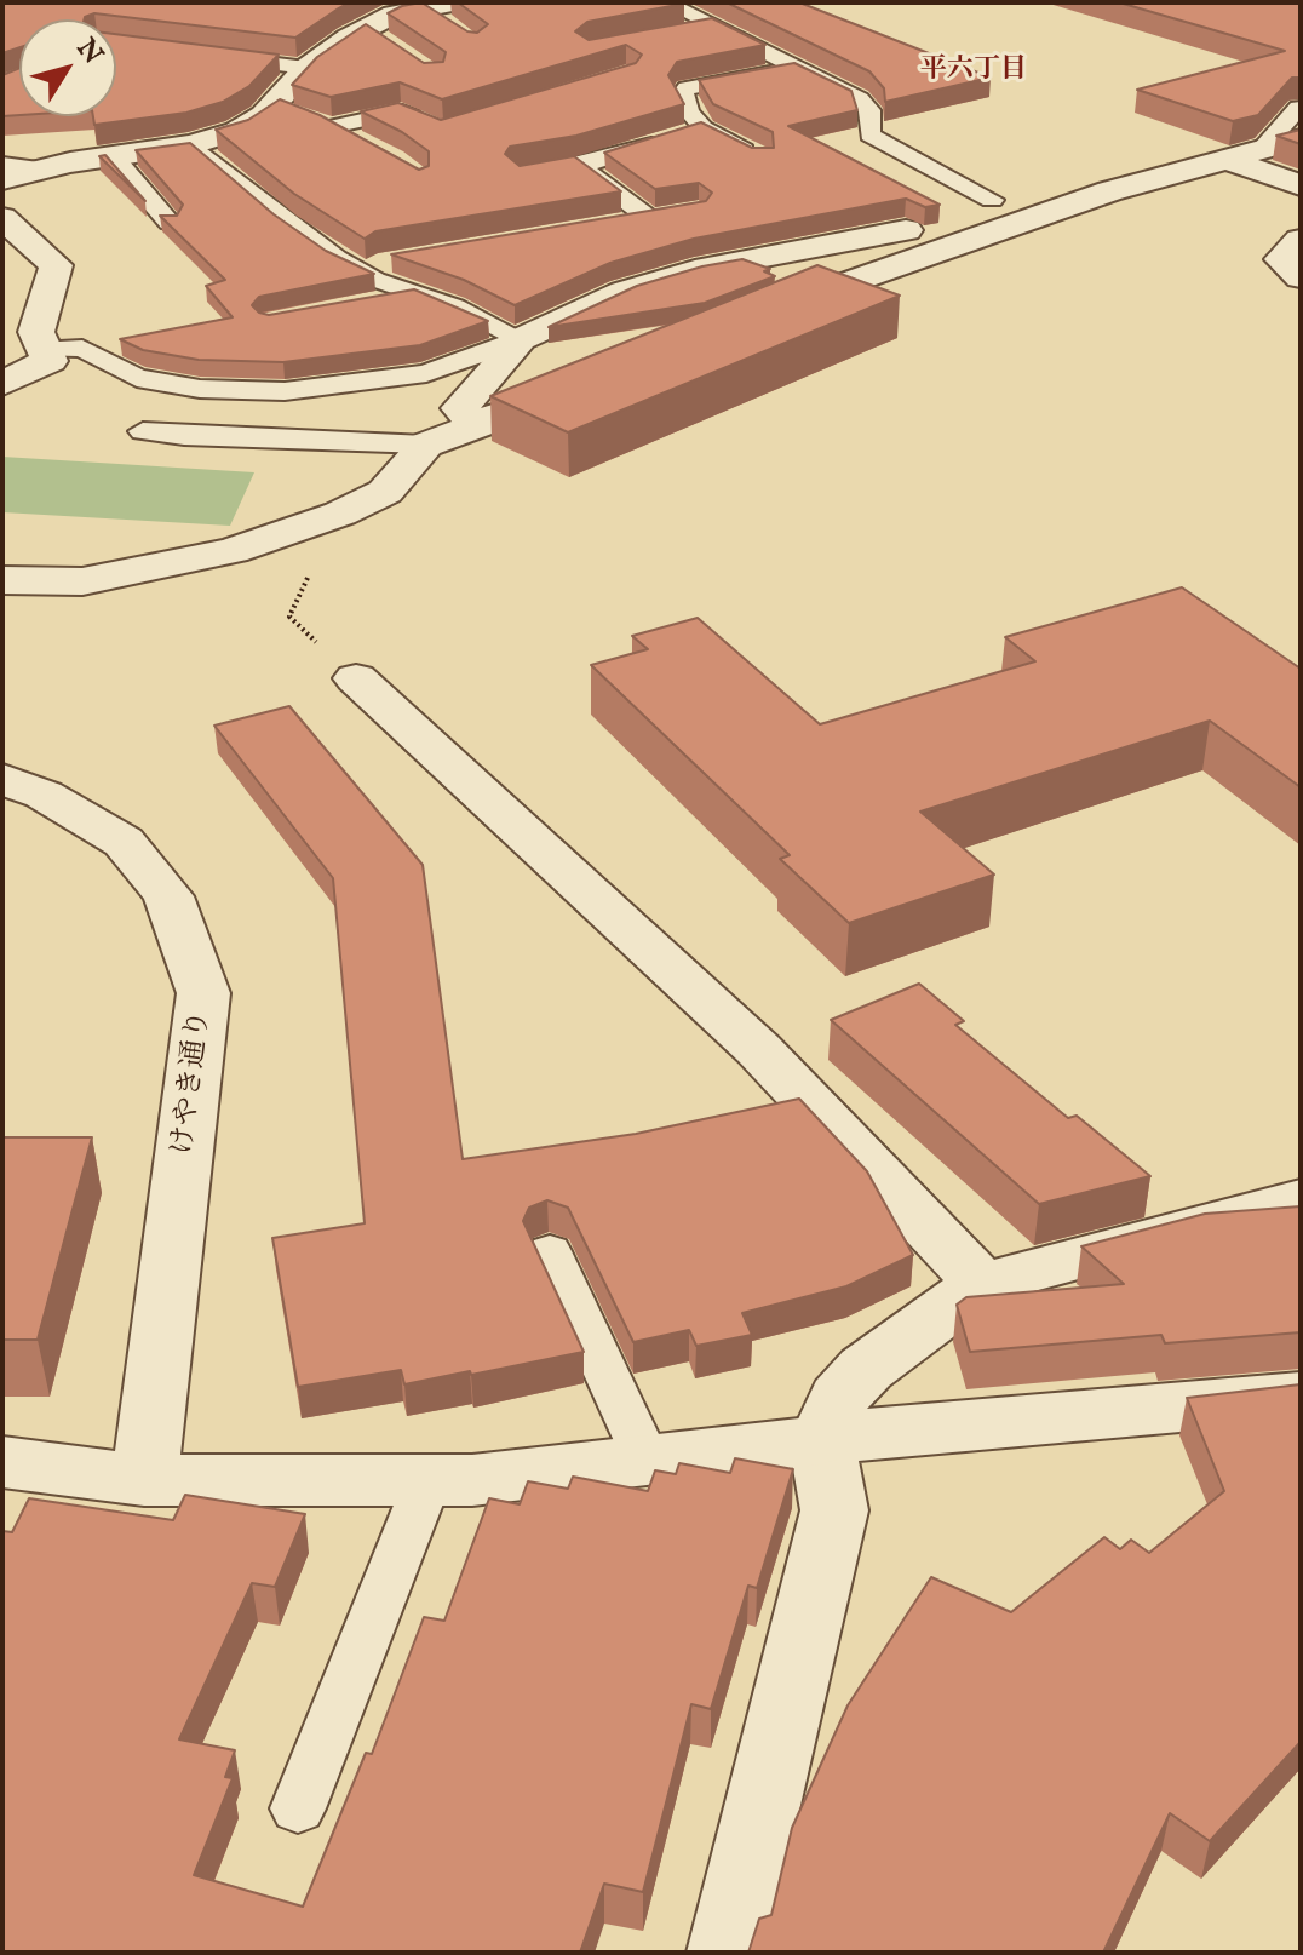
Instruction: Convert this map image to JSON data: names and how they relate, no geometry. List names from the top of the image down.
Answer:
{
  "streets": {
    "street": ["けやき通り"]
  },
  "districts": ["平六丁目"],
  "north": "top right"
}
